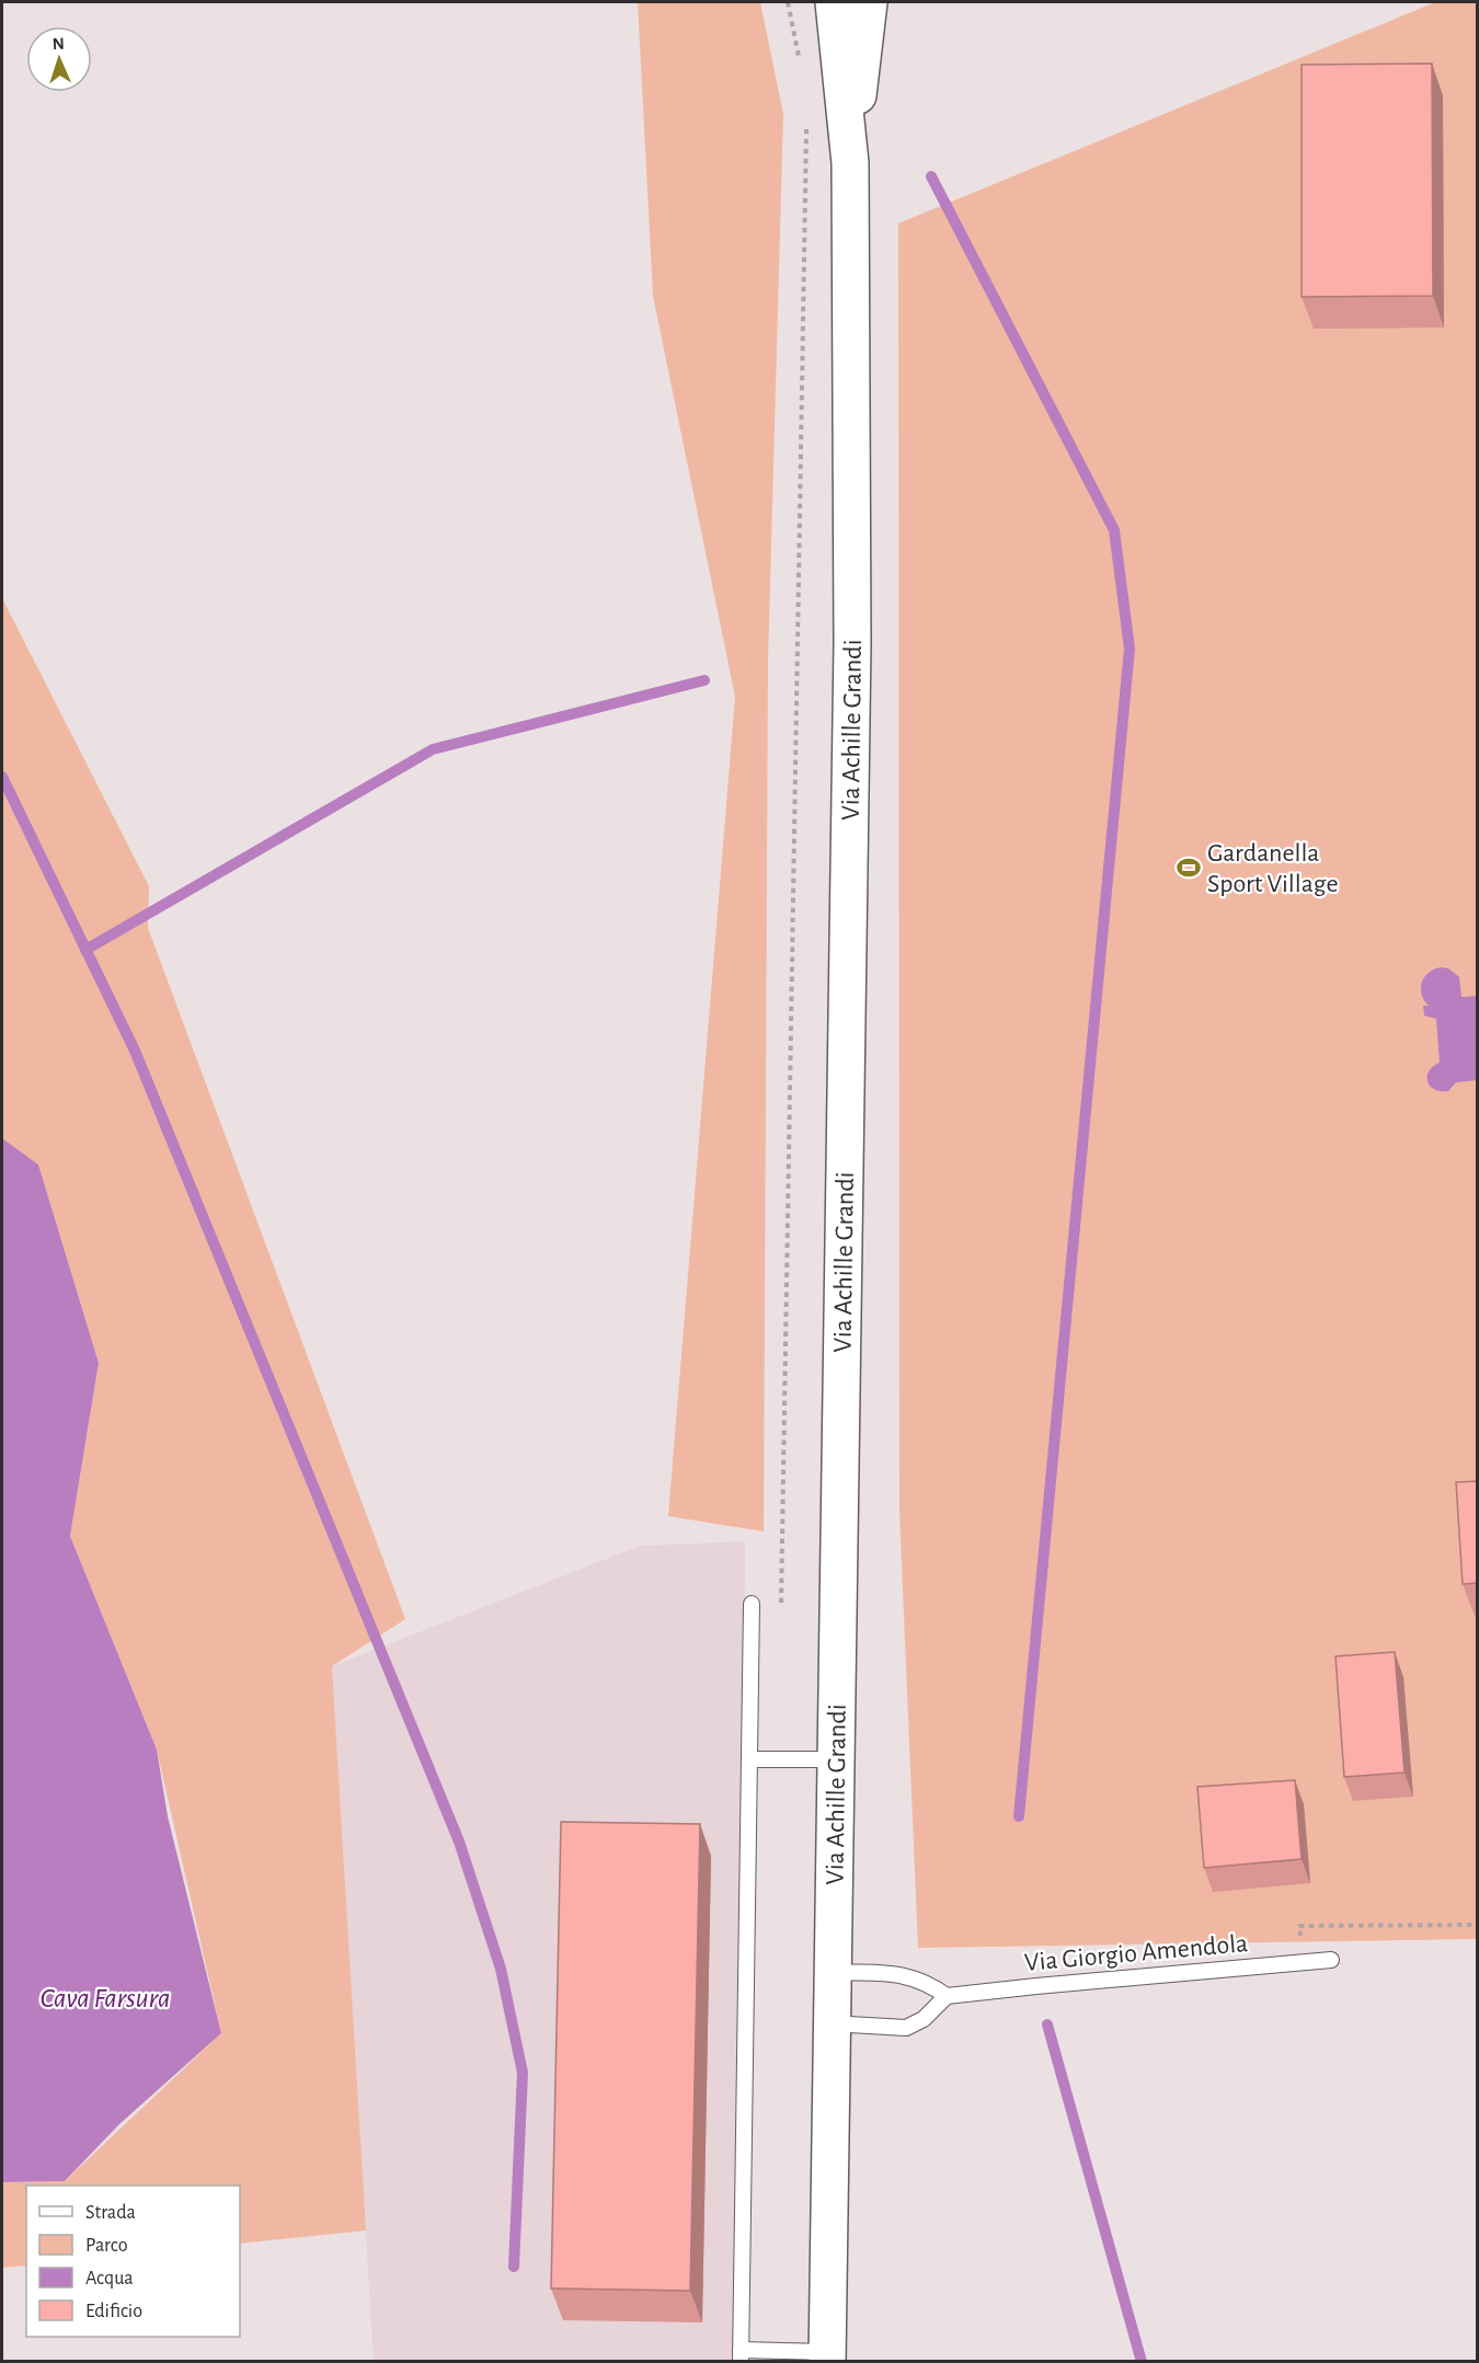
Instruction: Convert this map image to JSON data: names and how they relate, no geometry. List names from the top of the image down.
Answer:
{
  "streets": {
    "main road": ["Via Achille Grandi"],
    "lane": ["Via Giorgio Amendola"]
  },
  "water": ["Cava Farsura"],
  "places": {
    "sports": ["Gardanella Sport Village"]
  },
  "legend": [
    "Strada",
    "Parco",
    "Acqua",
    "Edificio"
  ],
  "north": "top"
}
